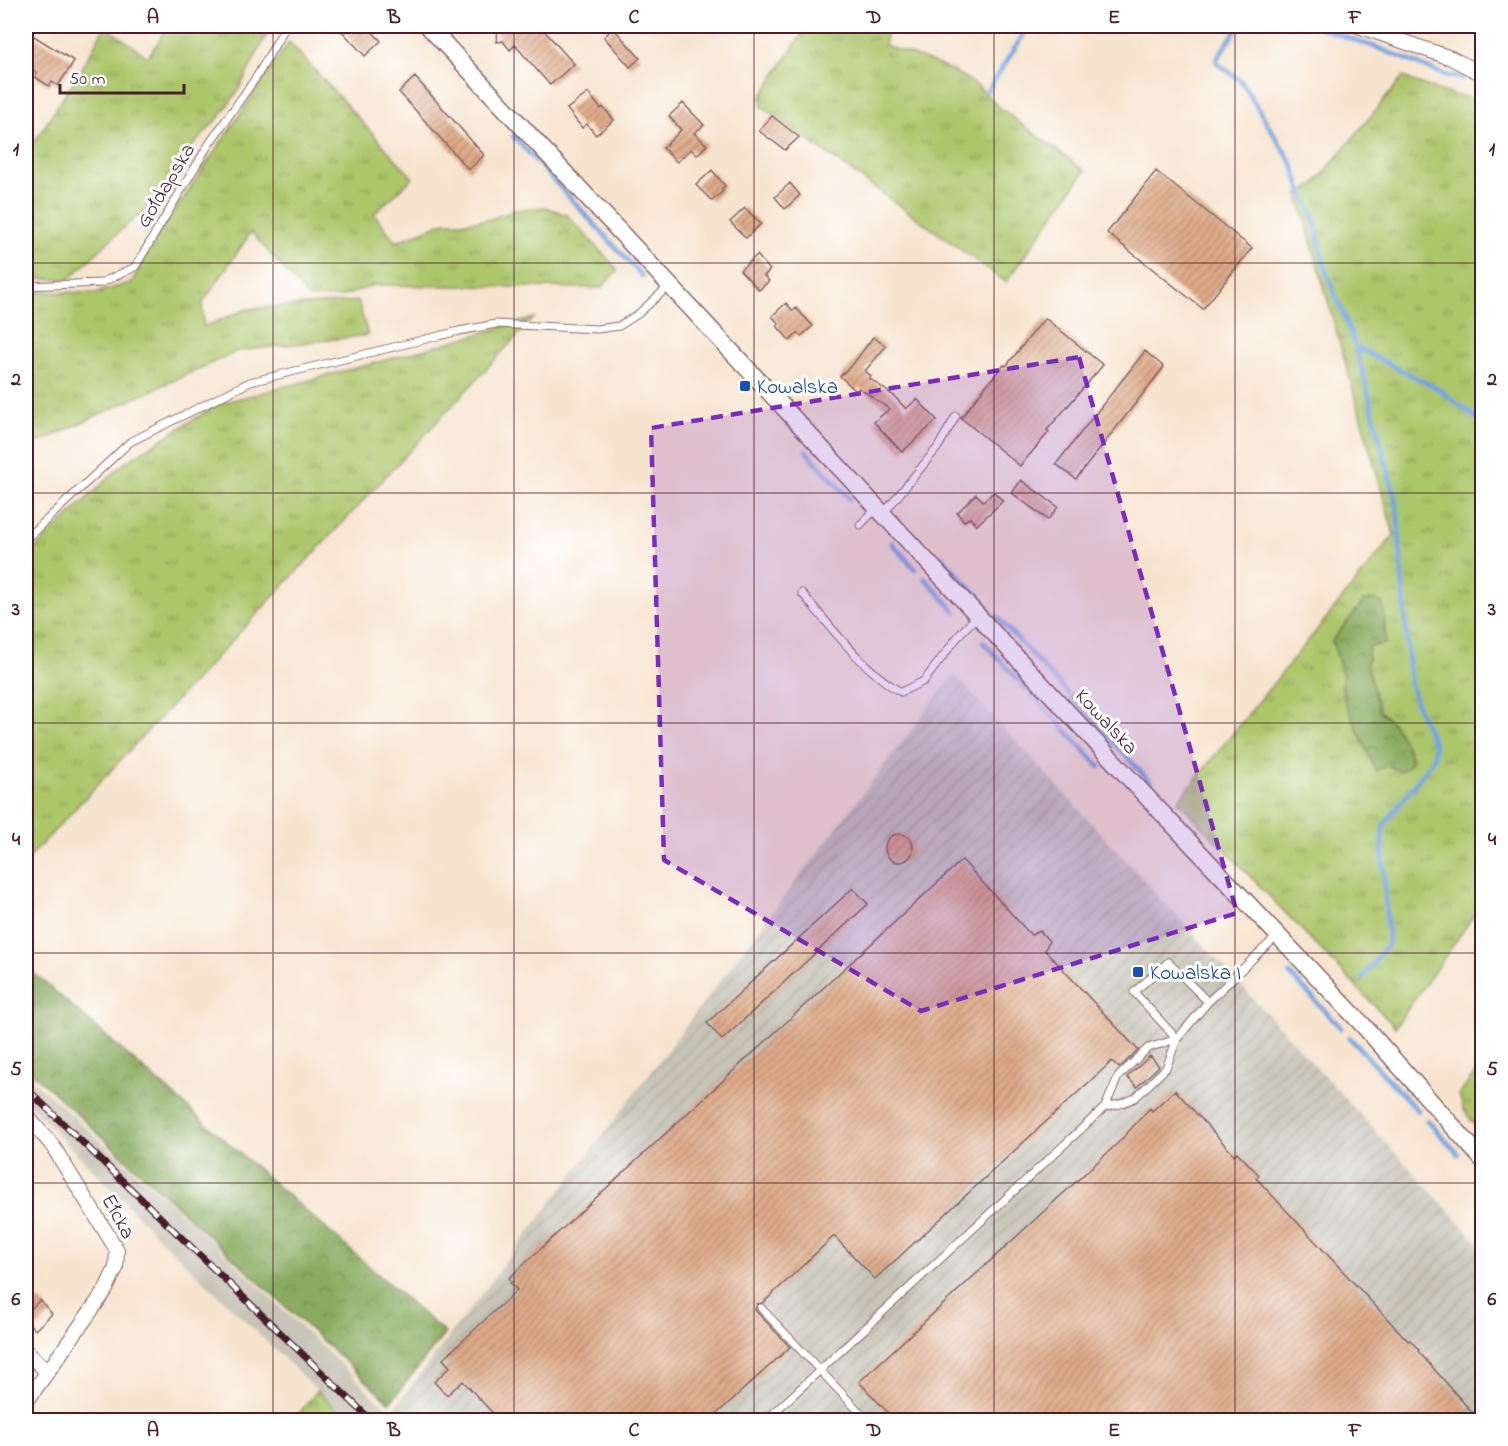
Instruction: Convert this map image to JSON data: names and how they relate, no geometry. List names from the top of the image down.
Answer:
{
  "streets": {
    "street": ["Kowalska", "Ełcka"],
    "lane": ["Gołdapska"]
  },
  "places": {
    "transit": ["Kowalska", "Kowalska I"]
  },
  "scale_bar": "50 m",
  "grid": {
    "columns": [
      "A",
      "B",
      "C",
      "D",
      "E",
      "F"
    ],
    "rows": [
      "1",
      "2",
      "3",
      "4",
      "5",
      "6"
    ]
  }
}
